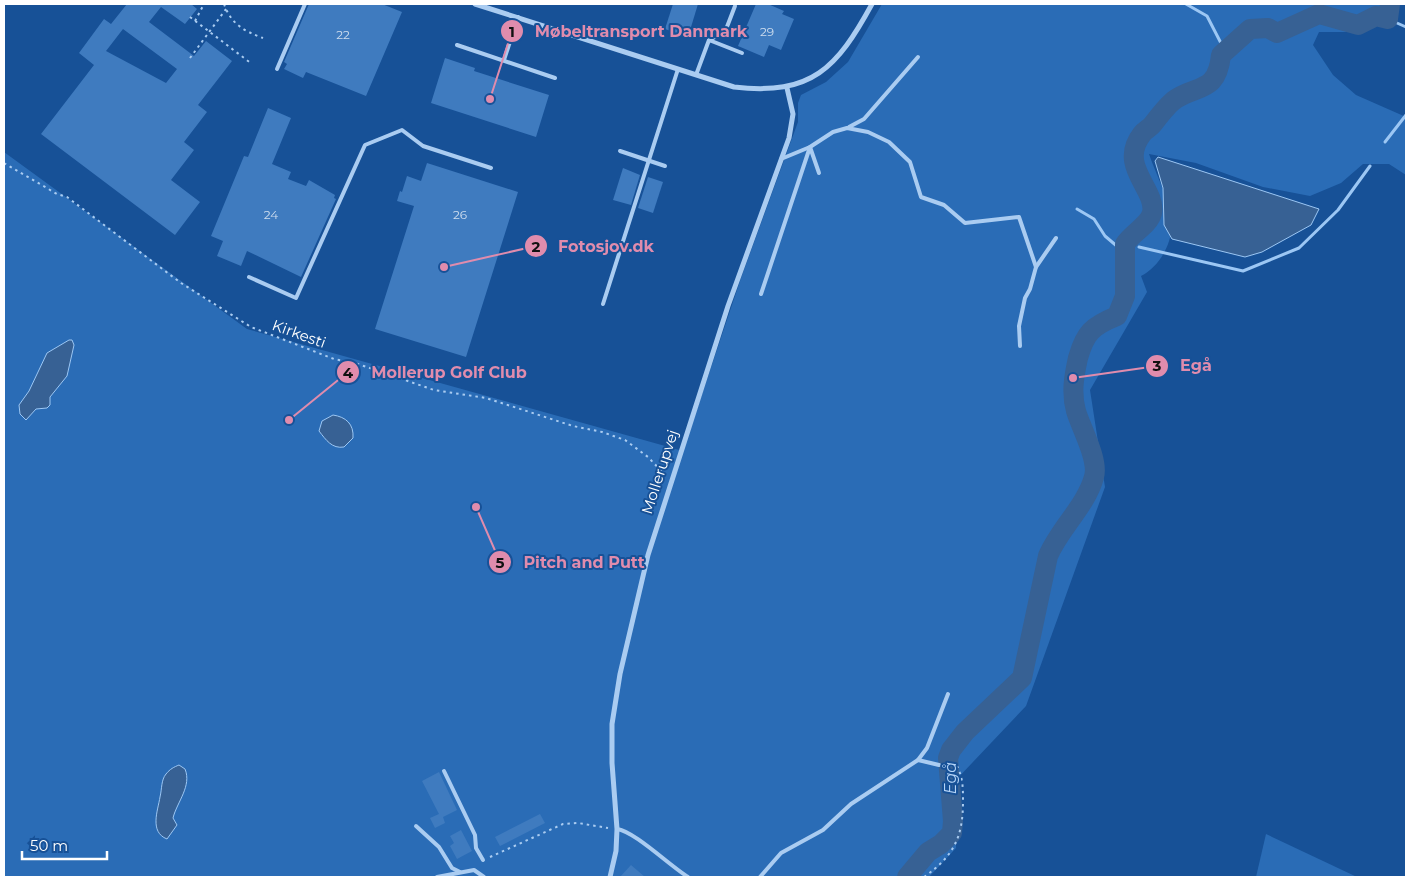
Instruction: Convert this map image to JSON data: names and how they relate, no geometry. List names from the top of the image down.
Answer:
{
  "streets": {
    "street": ["Mollerupvej"],
    "path": ["Kirkesti"]
  },
  "crossings": [
    ["Kirkesti", "Mollerupvej"]
  ],
  "water": ["Egå"],
  "places": [
    "Møbeltransport Danmark",
    "Fotosjov.dk",
    "Egå",
    "Mollerup Golf Club",
    "Pitch and Putt"
  ],
  "house_numbers": [
    "29",
    "22",
    "24",
    "26"
  ],
  "scale_bar": "50 m"
}
